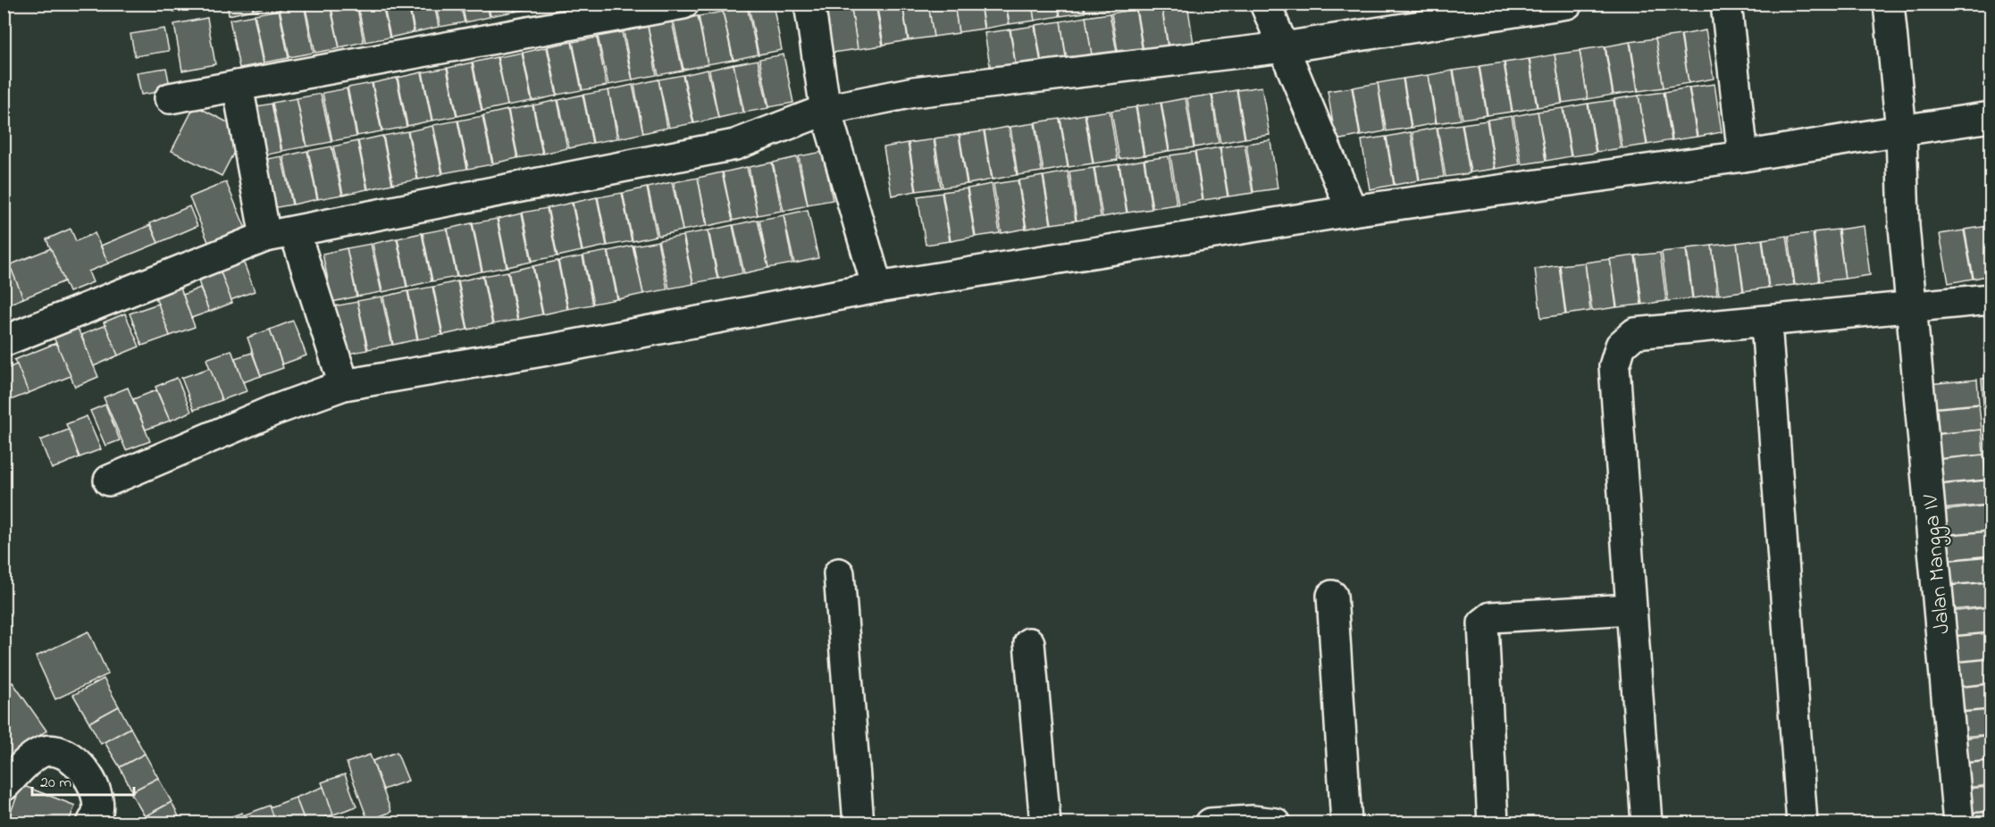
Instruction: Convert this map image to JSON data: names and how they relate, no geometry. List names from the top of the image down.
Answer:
{
  "streets": {
    "street": ["Jalan Mangga IV"]
  },
  "scale_bar": "20 m"
}
